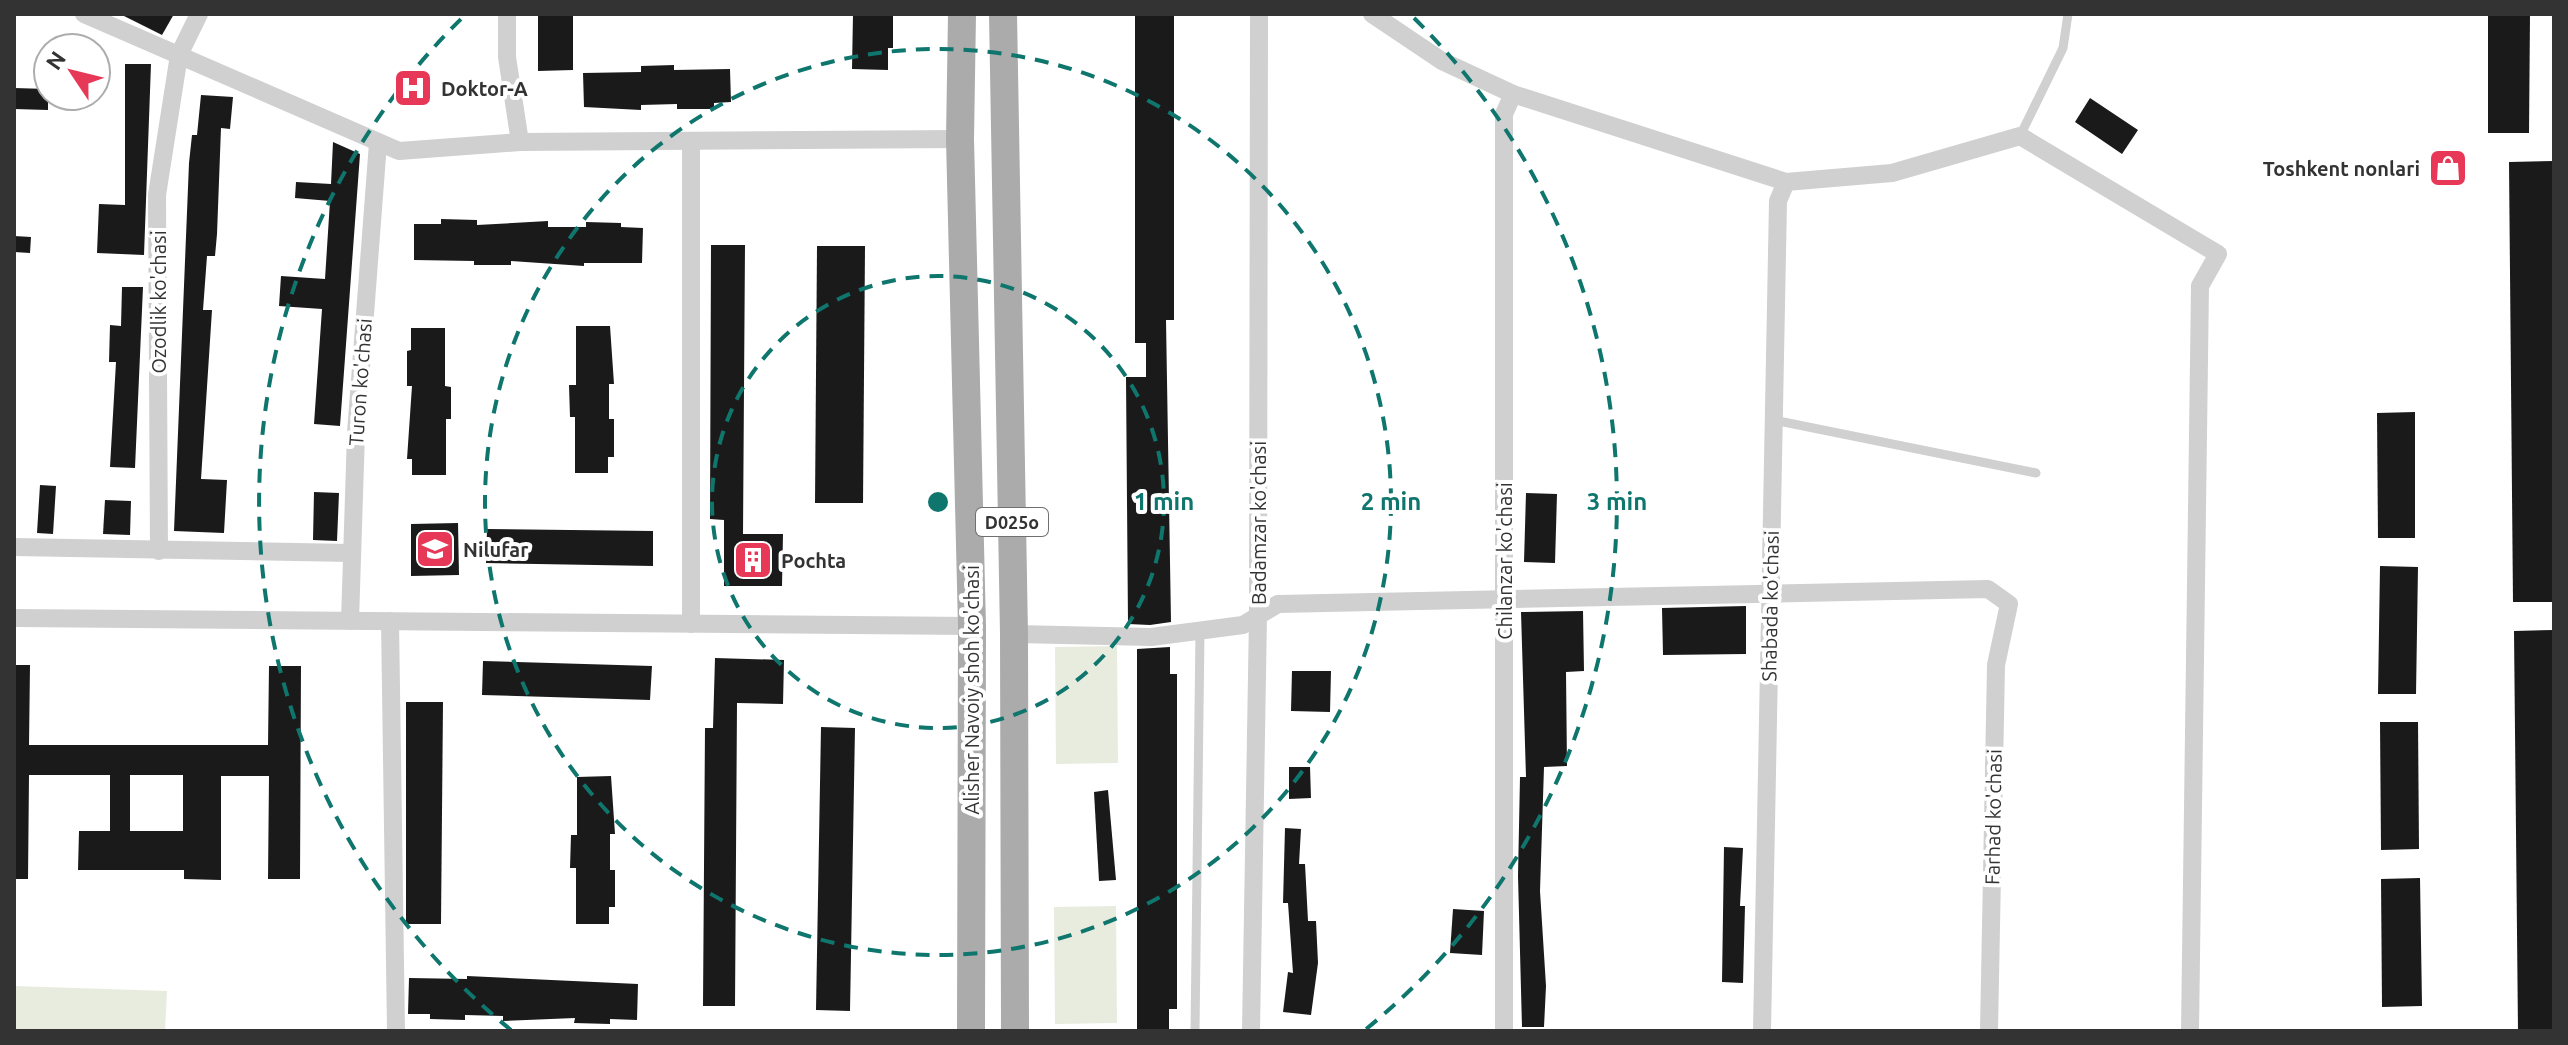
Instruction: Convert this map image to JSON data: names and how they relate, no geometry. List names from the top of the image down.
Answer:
{
  "streets": {
    "main road": ["D025o", "Alisher Navoiy shoh ko'chasi"],
    "street": [
      "Ozodlik ko'chasi",
      "Turon ko'chasi",
      "Badamzar ko'chasi",
      "Chilanzar ko'chasi",
      "Shabada ko'chasi",
      "Farhad ko'chasi"
    ]
  },
  "crossings": [
    ["Shabada ko'chasi", "Farhad ko'chasi"]
  ],
  "places": {
    "hospital": ["Doktor-A"],
    "shop": ["Toshkent nonlari"],
    "school or university": ["Nilufar"],
    "building": ["Pochta"]
  },
  "north": "top left",
  "rings": ["1 min", "2 min", "3 min"]
}
